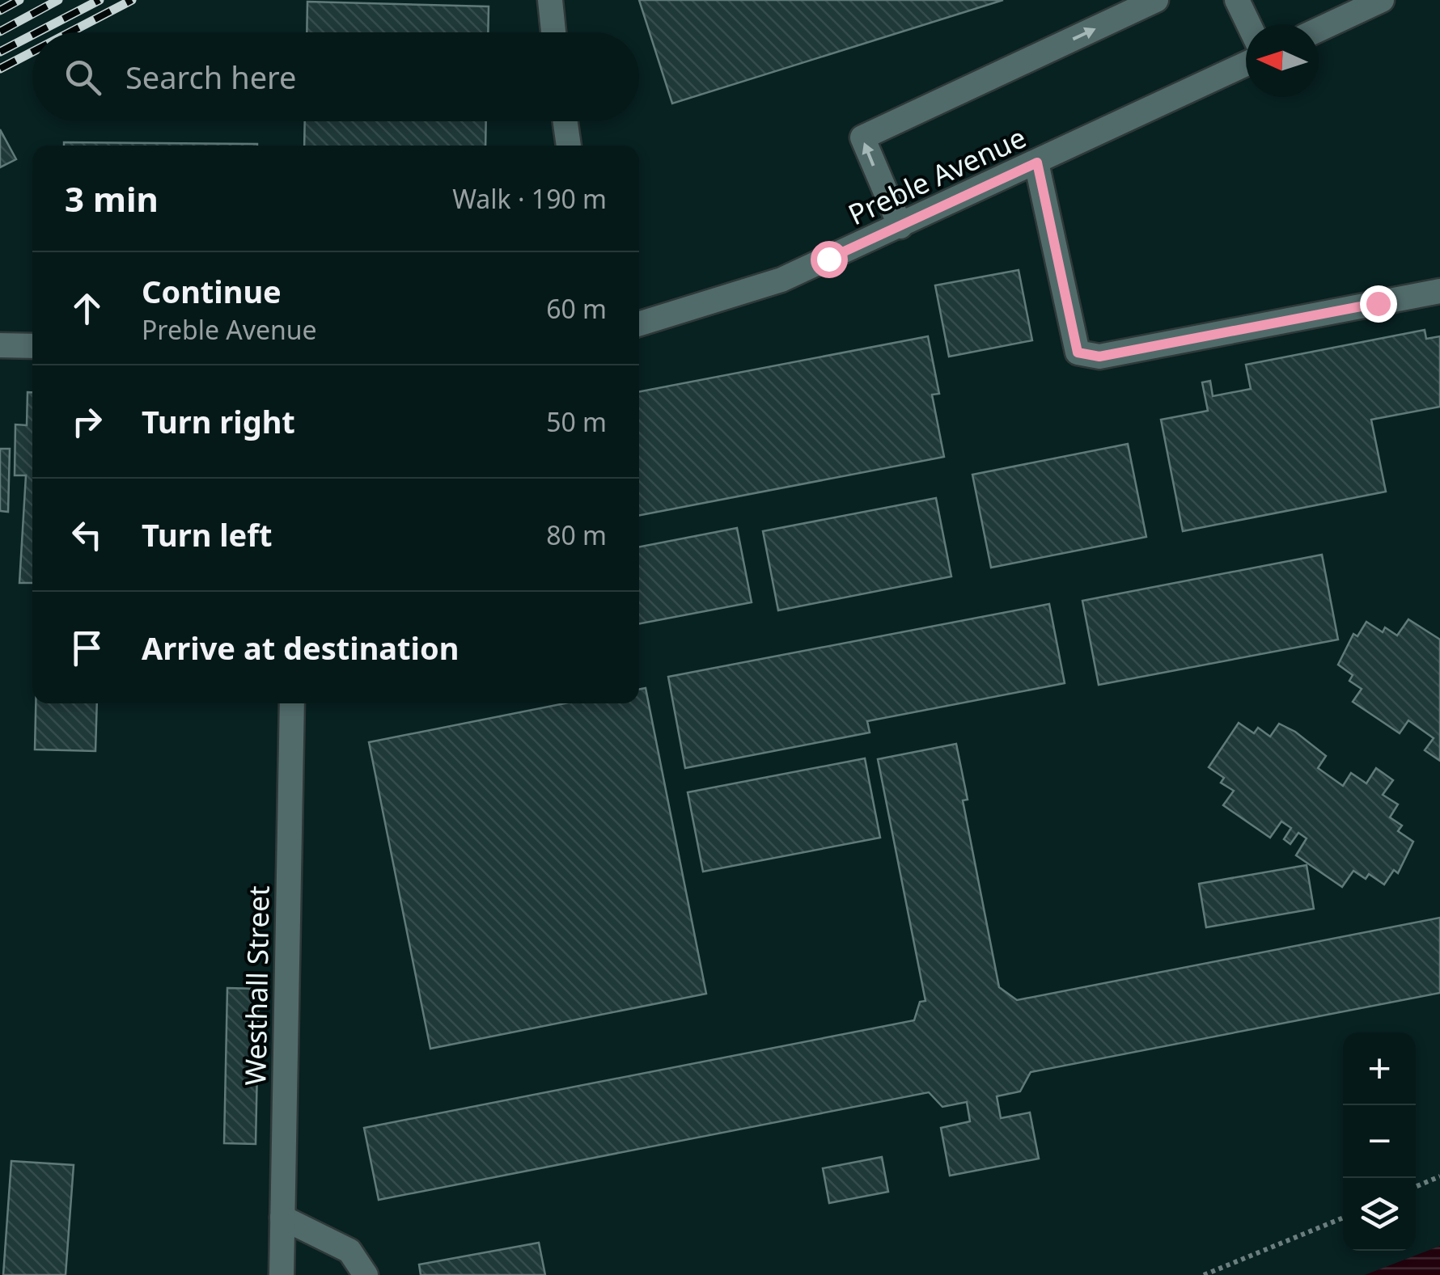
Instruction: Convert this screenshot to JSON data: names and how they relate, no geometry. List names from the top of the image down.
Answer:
{
  "streets": {
    "street": ["Preble Avenue", "Westhall Street"]
  },
  "north": "left",
  "page": {
    "search": "Search here",
    "heading": ["3 min", "Walk · 190 m"],
    "list": [
      ["Continue", "Preble Avenue", "60 m"],
      ["Turn right", "50 m"],
      ["Turn left", "80 m"],
      "Arrive at destination"
    ],
    "map_buttons": ["+", "−"]
  }
}
